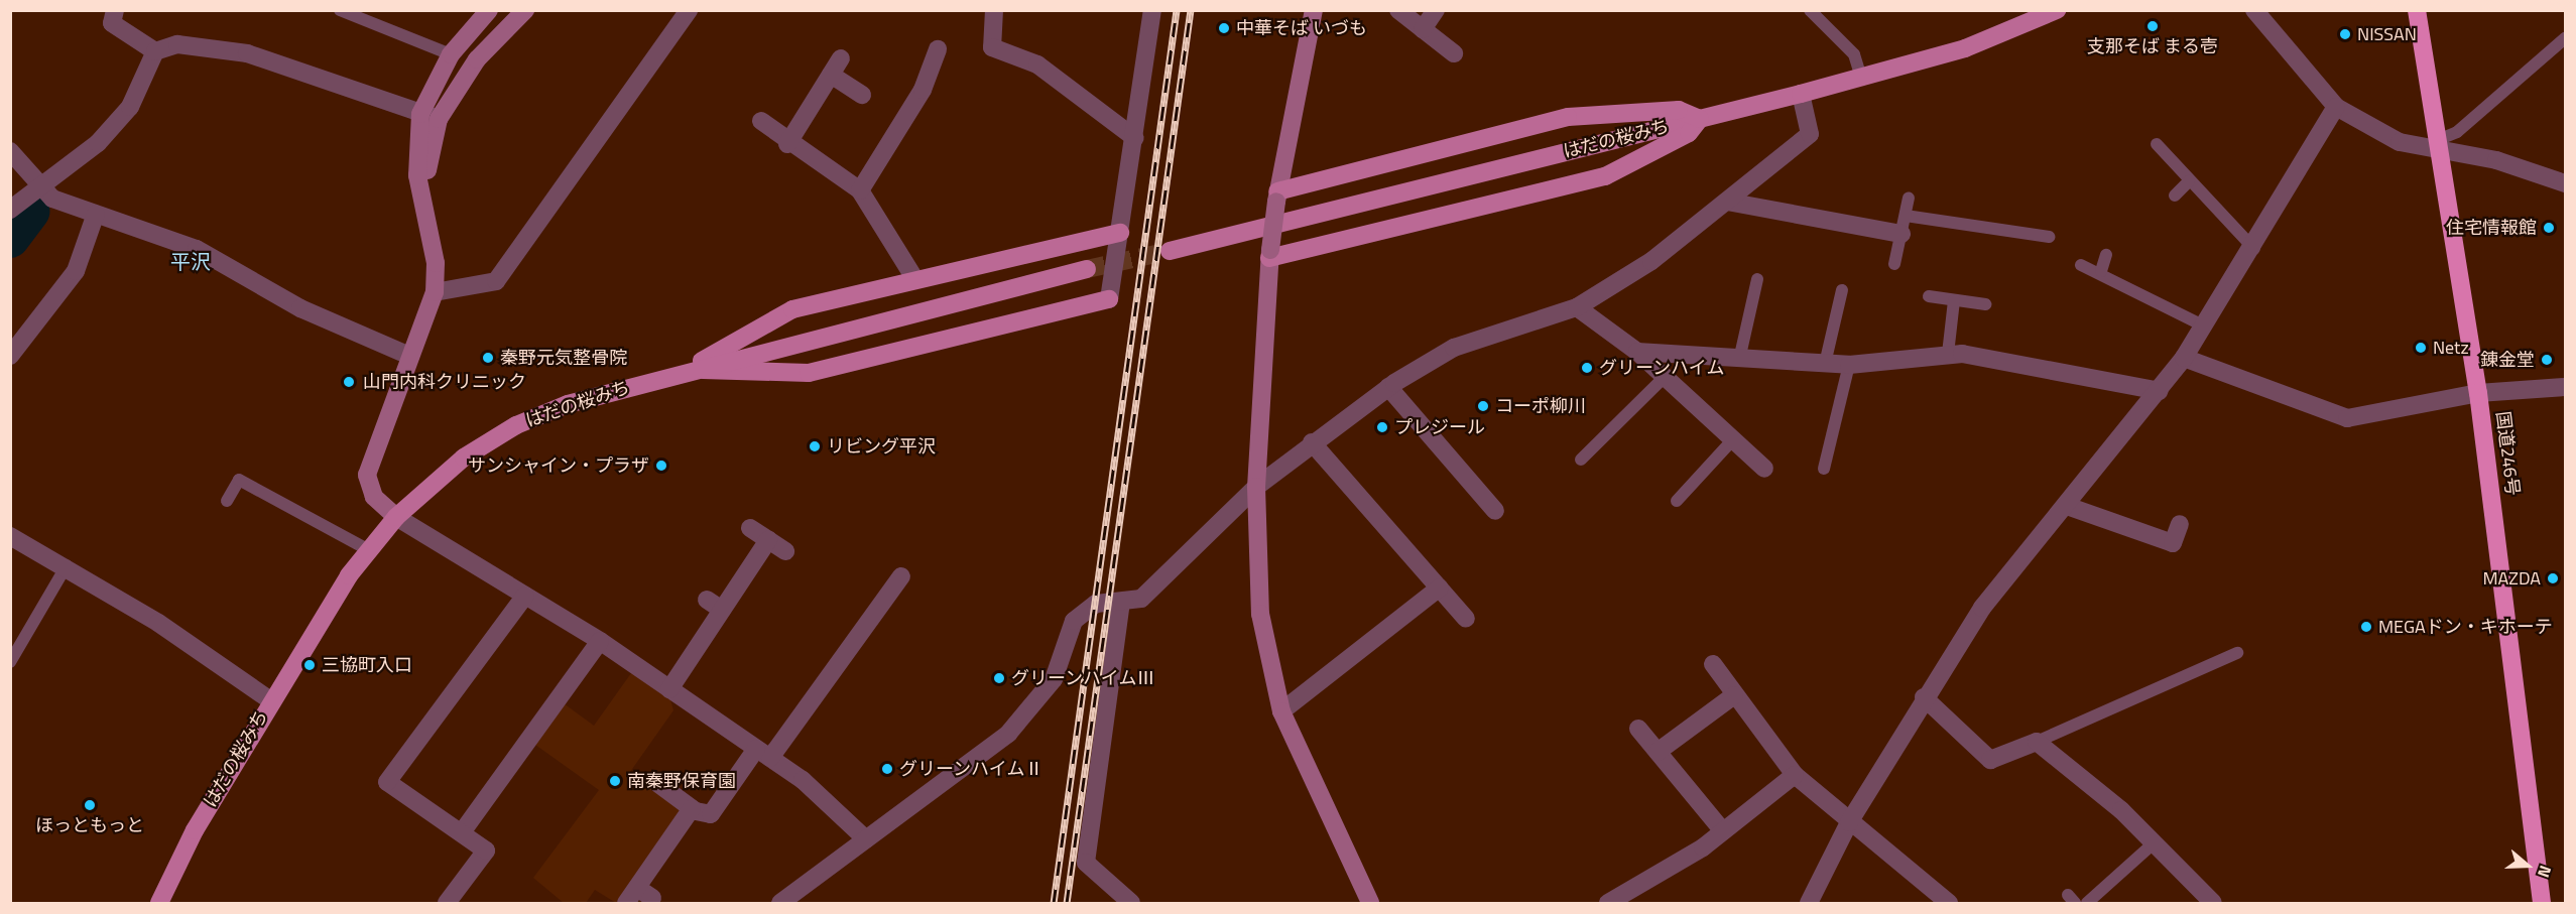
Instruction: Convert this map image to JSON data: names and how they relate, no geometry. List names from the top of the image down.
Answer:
{
  "streets": {
    "highway": ["国道246号"],
    "main road": ["はだの桜みち"]
  },
  "districts": ["平沢"],
  "places": [
    "支那そば まる壱",
    "中華そば いづも",
    "NISSAN",
    "住宅情報館",
    "Netz",
    "秦野元気整骨院",
    "錬金堂",
    "グリーンハイム",
    "山門内科クリニック",
    "コーポ柳川",
    "プレジール",
    "リビング平沢",
    "サンシャイン・プラザ",
    "MAZDA",
    "MEGAドン・キホーテ",
    "三協町入口",
    "グリーンハイムⅢ",
    "グリーンハイムⅡ",
    "南秦野保育園",
    "ほっともっと"
  ],
  "north": "right"
}
